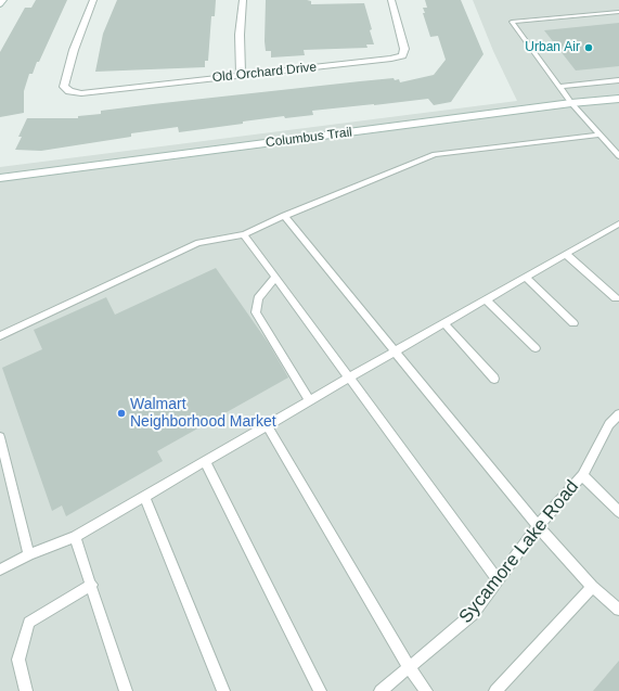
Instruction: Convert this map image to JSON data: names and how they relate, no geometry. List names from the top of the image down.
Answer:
{
  "streets": {
    "street": ["Old Orchard Drive", "Columbus Trail"],
    "lane": ["Sycamore Lake Road"]
  },
  "places": ["Urban Air", "Walmart Neighborhood Market"]
}
